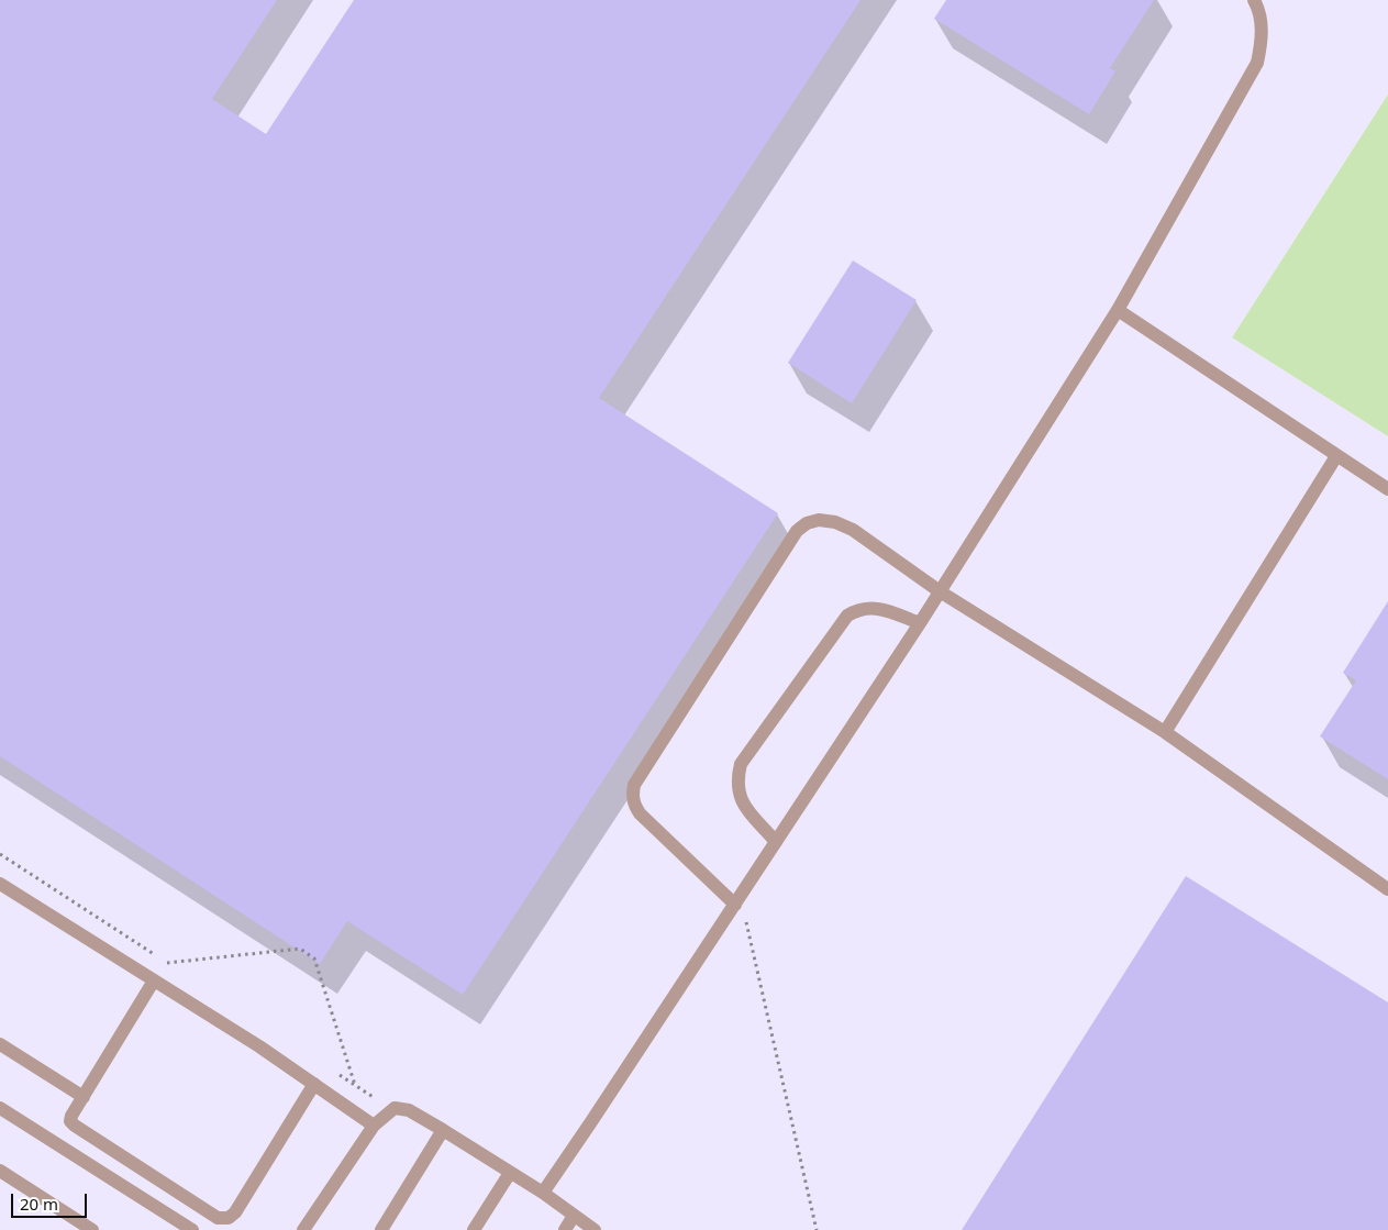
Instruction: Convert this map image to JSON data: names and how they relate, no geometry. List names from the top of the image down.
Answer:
{
  "scale_bar": "20 m"
}
